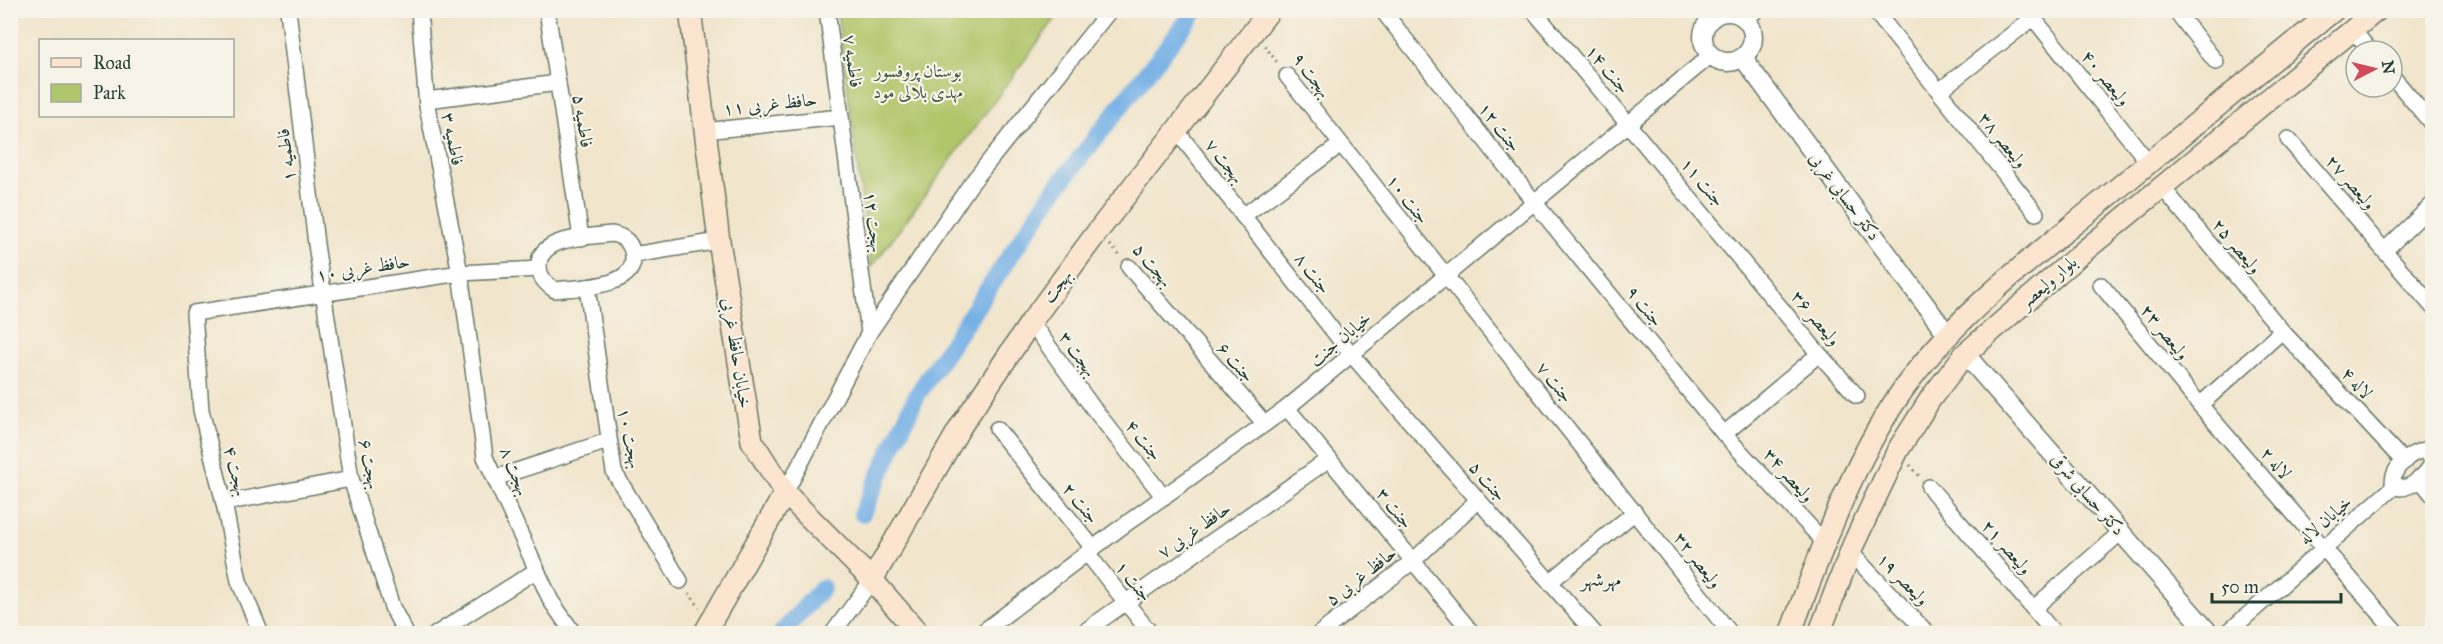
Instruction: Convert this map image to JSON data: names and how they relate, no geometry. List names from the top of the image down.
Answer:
{
  "streets": {
    "main road": ["بلوار ولیعصر", "بهجت", "خیابان حافظ غربی"],
    "street": [
      "فاطمیه ۷",
      "جنت ۱۴",
      "بهجت ۹",
      "ولیعصر ۴۰",
      "حافظ غربی ۱۱",
      "فاطمیه ۵",
      "جنت ۱۲",
      "فاطمیه ۳",
      "ولیعصر ۳۸",
      "فاطمیه ۱",
      "بهجت ۷",
      "جنت ۱۱",
      "ولیعصر ۲۷",
      "دکتر حسابی غربی",
      "جنت ۱۰",
      "بهجت ۱۲",
      "ولیعصر ۲۵",
      "بهجت ۵",
      "حافظ غربی ۱۰",
      "جنت ۸",
      "جنت ۹",
      "ولیعصر ۳۶",
      "ولیعصر ۲۳",
      "خیابان جنت",
      "بهجت ۳",
      "جنت ۶",
      "جنت ۷",
      "لاله ۴",
      "بهجت ۱۰",
      "جنت ۴",
      "لاله ۲",
      "بهجت ۶",
      "بهجت ۴",
      "بهجت ۸",
      "ولیعصر ۳۴",
      "جنت ۵",
      "دکتر حسابی شرقی",
      "جنت ۲",
      "جنت ۳",
      "خیابان لاله",
      "حافظ غربی ۷",
      "ولیعصر ۲۱",
      "ولیعصر ۳۲",
      "حافظ غربی ۵",
      "ولیعصر ۱۹",
      "جنت ۱"
    ]
  },
  "crossings": [
    ["فاطمیه ۷", "حافظ غربی ۱۱"],
    ["فاطمیه ۷", "بهجت ۱۲"],
    ["جنت ۱۴", "جنت ۱۱"],
    ["جنت ۱۴", "خیابان جنت"],
    ["بهجت ۹", "جنت ۱۰"],
    ["بهجت ۹", "بهجت"],
    ["ولیعصر ۴۰", "بلوار ولیعصر"],
    ["حافظ غربی ۱۱", "بهجت ۱۲"],
    ["حافظ غربی ۱۱", "خیابان حافظ غربی"],
    ["جنت ۱۲", "جنت ۹"],
    ["جنت ۱۲", "خیابان جنت"],
    ["فاطمیه ۳", "حافظ غربی ۱۰"],
    ["فاطمیه ۳", "بهجت ۸"],
    ["فاطمیه ۱", "حافظ غربی ۱۰"],
    ["فاطمیه ۱", "بهجت ۶"],
    ["بهجت ۷", "جنت ۸"],
    ["بهجت ۷", "بهجت"],
    ["جنت ۱۱", "ولیعصر ۳۶"],
    ["جنت ۱۱", "خیابان جنت"],
    ["دکتر حسابی غربی", "بلوار ولیعصر"],
    ["دکتر حسابی غربی", "خیابان جنت"],
    ["جنت ۱۰", "خیابان جنت"],
    ["جنت ۱۰", "جنت ۷"],
    ["ولیعصر ۲۵", "بلوار ولیعصر"],
    ["ولیعصر ۲۵", "لاله ۴"],
    ["بهجت ۵", "بهجت"],
    ["بهجت ۵", "جنت ۶"],
    ["حافظ غربی ۱۰", "بهجت ۶"],
    ["حافظ غربی ۱۰", "بهجت ۴"],
    ["حافظ غربی ۱۰", "بهجت ۸"],
    ["جنت ۸", "خیابان جنت"],
    ["جنت ۸", "جنت ۵"],
    ["بلوار ولیعصر", "ولیعصر ۳۴"],
    ["بلوار ولیعصر", "دکتر حسابی شرقی"],
    ["بلوار ولیعصر", "ولیعصر ۱۹"],
    ["بهجت", "خیابان حافظ غربی"],
    ["بهجت", "بهجت ۳"],
    ["جنت ۹", "خیابان جنت"],
    ["جنت ۹", "ولیعصر ۳۴"],
    ["ولیعصر ۲۳", "لاله ۲"],
    ["خیابان جنت", "جنت ۶"],
    ["خیابان جنت", "جنت ۷"],
    ["خیابان جنت", "جنت ۴"],
    ["خیابان جنت", "جنت ۵"],
    ["خیابان جنت", "جنت ۲"],
    ["خیابان جنت", "جنت ۳"],
    ["خیابان جنت", "جنت ۱"],
    ["بهجت ۳", "جنت ۴"],
    ["جنت ۷", "ولیعصر ۳۲"],
    ["لاله ۲", "خیابان لاله"],
    ["جنت ۵", "حافظ غربی ۵"],
    ["جنت ۲", "جنت ۱"],
    ["جنت ۳", "حافظ غربی ۷"],
    ["جنت ۳", "حافظ غربی ۵"],
    ["حافظ غربی ۷", "جنت ۱"]
  ],
  "districts": ["مهرشهر"],
  "parks": ["بوستان پروفسور مهدی بلالی مود"],
  "legend": ["Road", "Park"],
  "scale_bar": "50 m",
  "north": "right"
}
